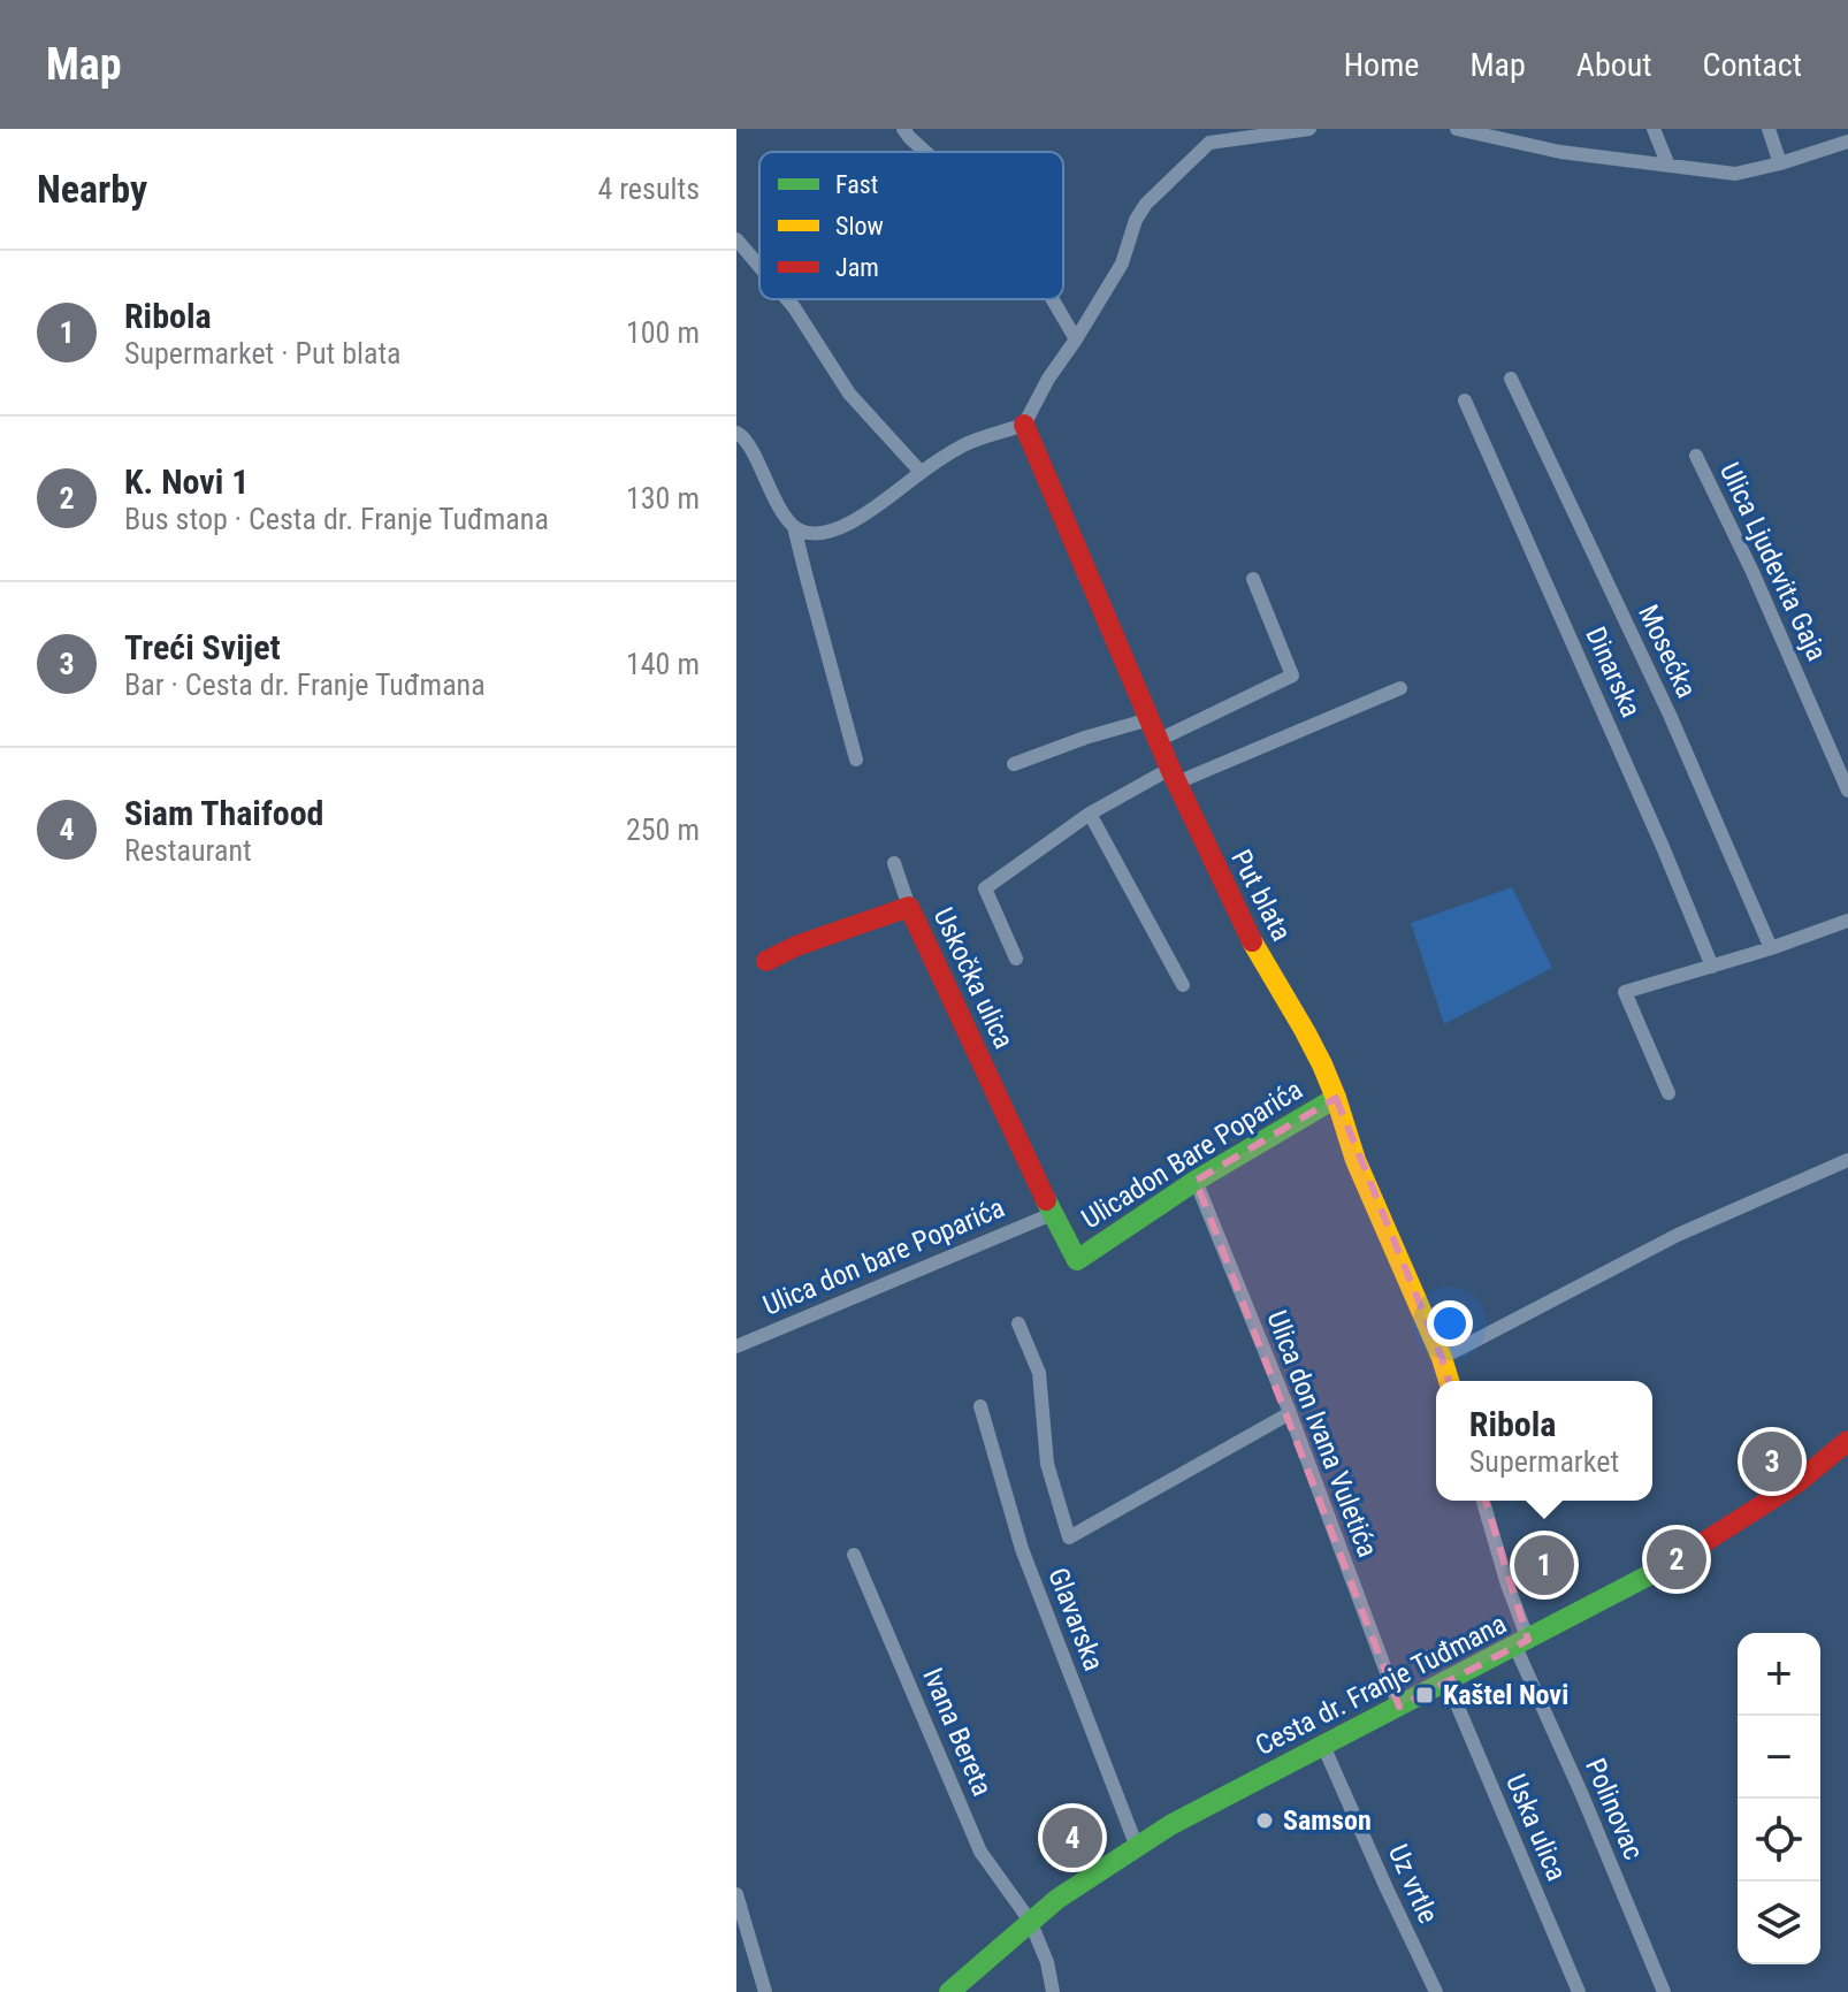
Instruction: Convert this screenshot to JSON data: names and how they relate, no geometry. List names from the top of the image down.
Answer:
{
  "streets": {
    "street": [
      "Ulica Ljudevita Gaja",
      "Mosećka",
      "Dinarska",
      "Put blata",
      "Uskočka ulica",
      "Ulicadon Bare Poparića",
      "Ulica don bare Poparića",
      "Ulica don Ivana Vuletića",
      "Glavarska",
      "Cesta dr. Franje Tuđmana",
      "Ivana Bereta",
      "Polinovac",
      "Uska ulica",
      "Uz vrtle"
    ]
  },
  "crossings": [
    ["Put blata", "Ulicadon Bare Poparića"],
    ["Uskočka ulica", "Ulicadon Bare Poparića"],
    ["Uskočka ulica", "Ulica don bare Poparića"],
    ["Ulicadon Bare Poparića", "Ulica don bare Poparića"],
    ["Ulicadon Bare Poparića", "Ulica don Ivana Vuletića"],
    ["Ulica don Ivana Vuletića", "Cesta dr. Franje Tuđmana"],
    ["Glavarska", "Cesta dr. Franje Tuđmana"],
    ["Cesta dr. Franje Tuđmana", "Ivana Bereta"],
    ["Cesta dr. Franje Tuđmana", "Polinovac"],
    ["Cesta dr. Franje Tuđmana", "Uska ulica"],
    ["Cesta dr. Franje Tuđmana", "Uz vrtle"]
  ],
  "places": {
    "transit": ["Kaštel Novi"],
    "other": ["Samson"]
  },
  "legend": ["Fast", "Slow", "Jam"],
  "page": {
    "header": "Map",
    "nav": [
      "Home",
      "Map",
      "About",
      "Contact"
    ],
    "heading": ["Nearby", "4 results"],
    "list": [
      {
        "mark": "1",
        "name": "Ribola",
        "note": "Supermarket · Put blata",
        "value": "100 m"
      },
      {
        "mark": "2",
        "name": "K. Novi 1",
        "note": "Bus stop · Cesta dr. Franje Tuđmana",
        "value": "130 m"
      },
      {
        "mark": "3",
        "name": "Treći Svijet",
        "note": "Bar · Cesta dr. Franje Tuđmana",
        "value": "140 m"
      },
      {
        "mark": "4",
        "name": "Siam Thaifood",
        "note": "Restaurant",
        "value": "250 m"
      }
    ],
    "popup": ["Ribola", "Supermarket"],
    "pins": [
      "3",
      "2",
      "1",
      "4"
    ],
    "map_buttons": ["+", "−"]
  }
}
